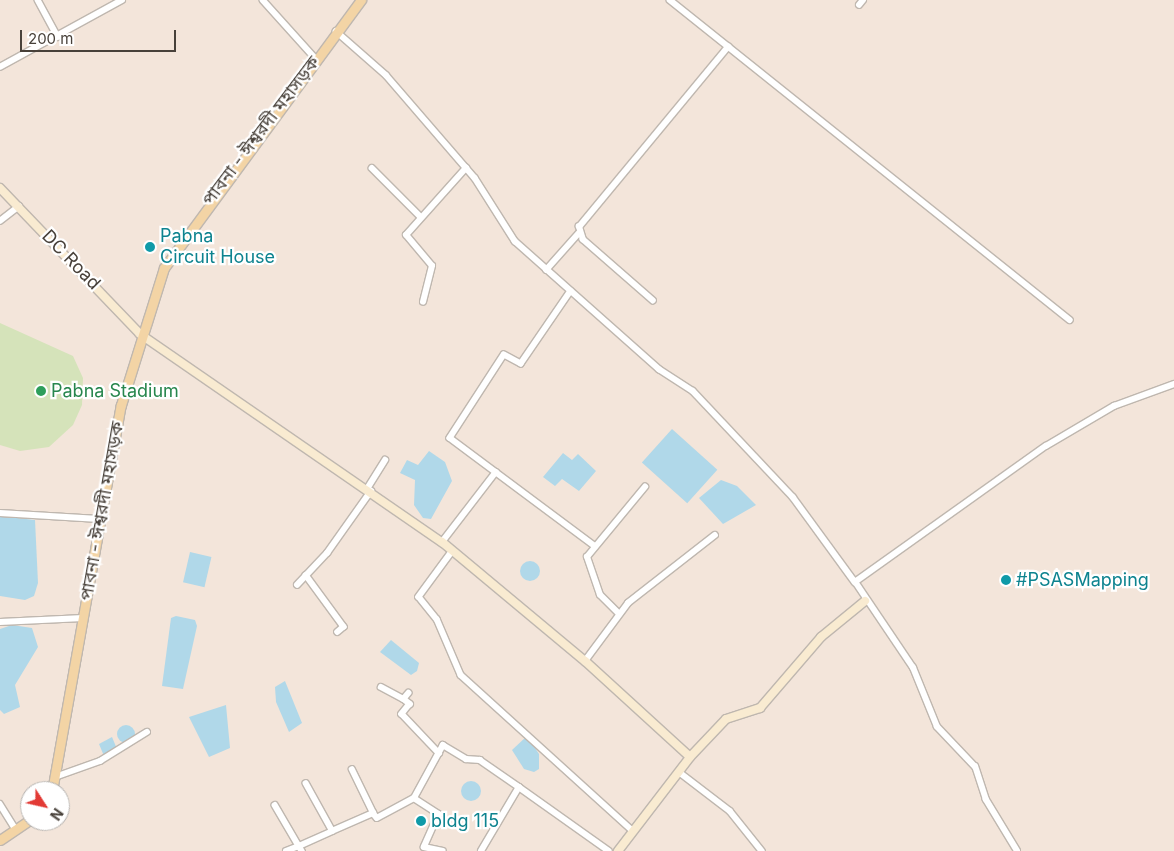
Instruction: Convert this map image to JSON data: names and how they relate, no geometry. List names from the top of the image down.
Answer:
{
  "streets": {
    "main road": ["পাবনা - ঈশ্বরদী মহাসড়ক"],
    "street": ["DC Road"]
  },
  "crossings": [
    ["পাবনা - ঈশ্বরদী মহাসড়ক", "DC Road"]
  ],
  "places": [
    "Pabna Circuit House",
    "Pabna Stadium",
    "#PSASMapping",
    "bldg 115"
  ],
  "scale_bar": "200 m",
  "north": "bottom right"
}
